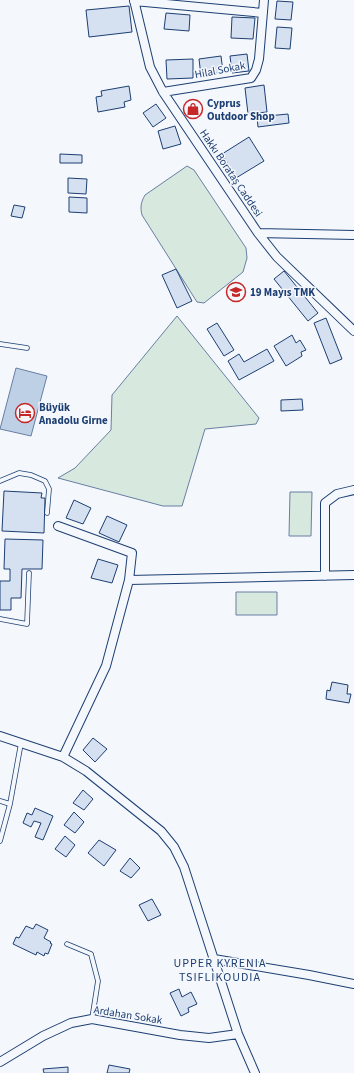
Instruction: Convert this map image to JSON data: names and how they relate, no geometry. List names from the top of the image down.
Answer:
{
  "streets": {
    "street": ["Hilal Sokak", "Hakkı Borataş Caddesi", "Ardahan Sokak"]
  },
  "crossings": [
    ["Hilal Sokak", "Hakkı Borataş Caddesi"]
  ],
  "districts": ["UPPER KYRENIA TSIFLIKOUDIA"],
  "places": {
    "shop": ["Cyprus Outdoor Shop"],
    "school or university": ["19 Mayıs TMK"],
    "hotel": ["Büyük Anadolu Girne"]
  }
}
